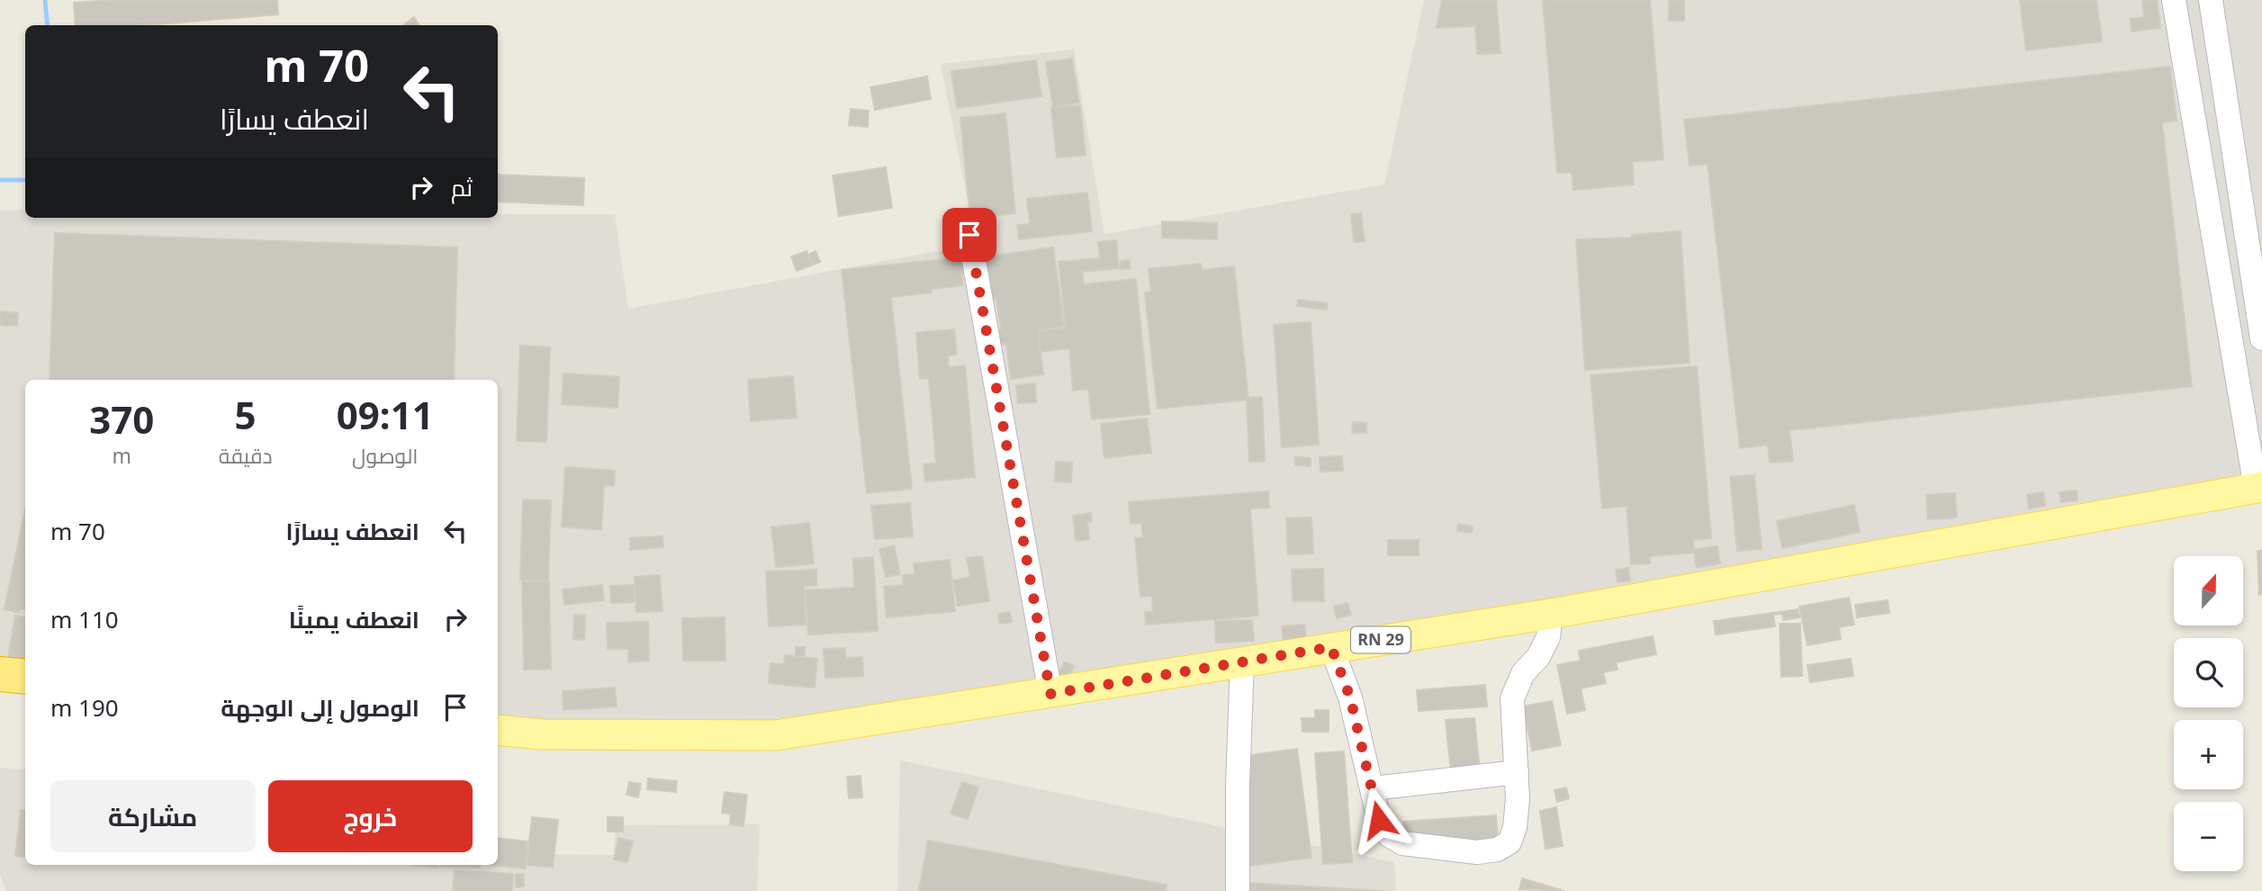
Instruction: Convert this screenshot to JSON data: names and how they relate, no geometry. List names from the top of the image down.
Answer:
{
  "streets": {
    "main road": ["RN 29"]
  },
  "north": "top",
  "page": {
    "turn": ["70 m", "انعطف يسارًا"],
    "then": "ثم",
    "eta": [
      "09:11",
      "الوصول",
      "5",
      "دقيقة",
      "370",
      "m"
    ],
    "list": [
      {
        "name": "انعطف يسارًا",
        "value": "70 m"
      },
      {
        "name": "انعطف يمينًا",
        "value": "110 m"
      },
      {
        "name": "الوصول إلى الوجهة",
        "value": "190 m"
      }
    ],
    "map_buttons": ["+", "−"],
    "buttons": ["خروج", "مشاركة"]
  }
}
